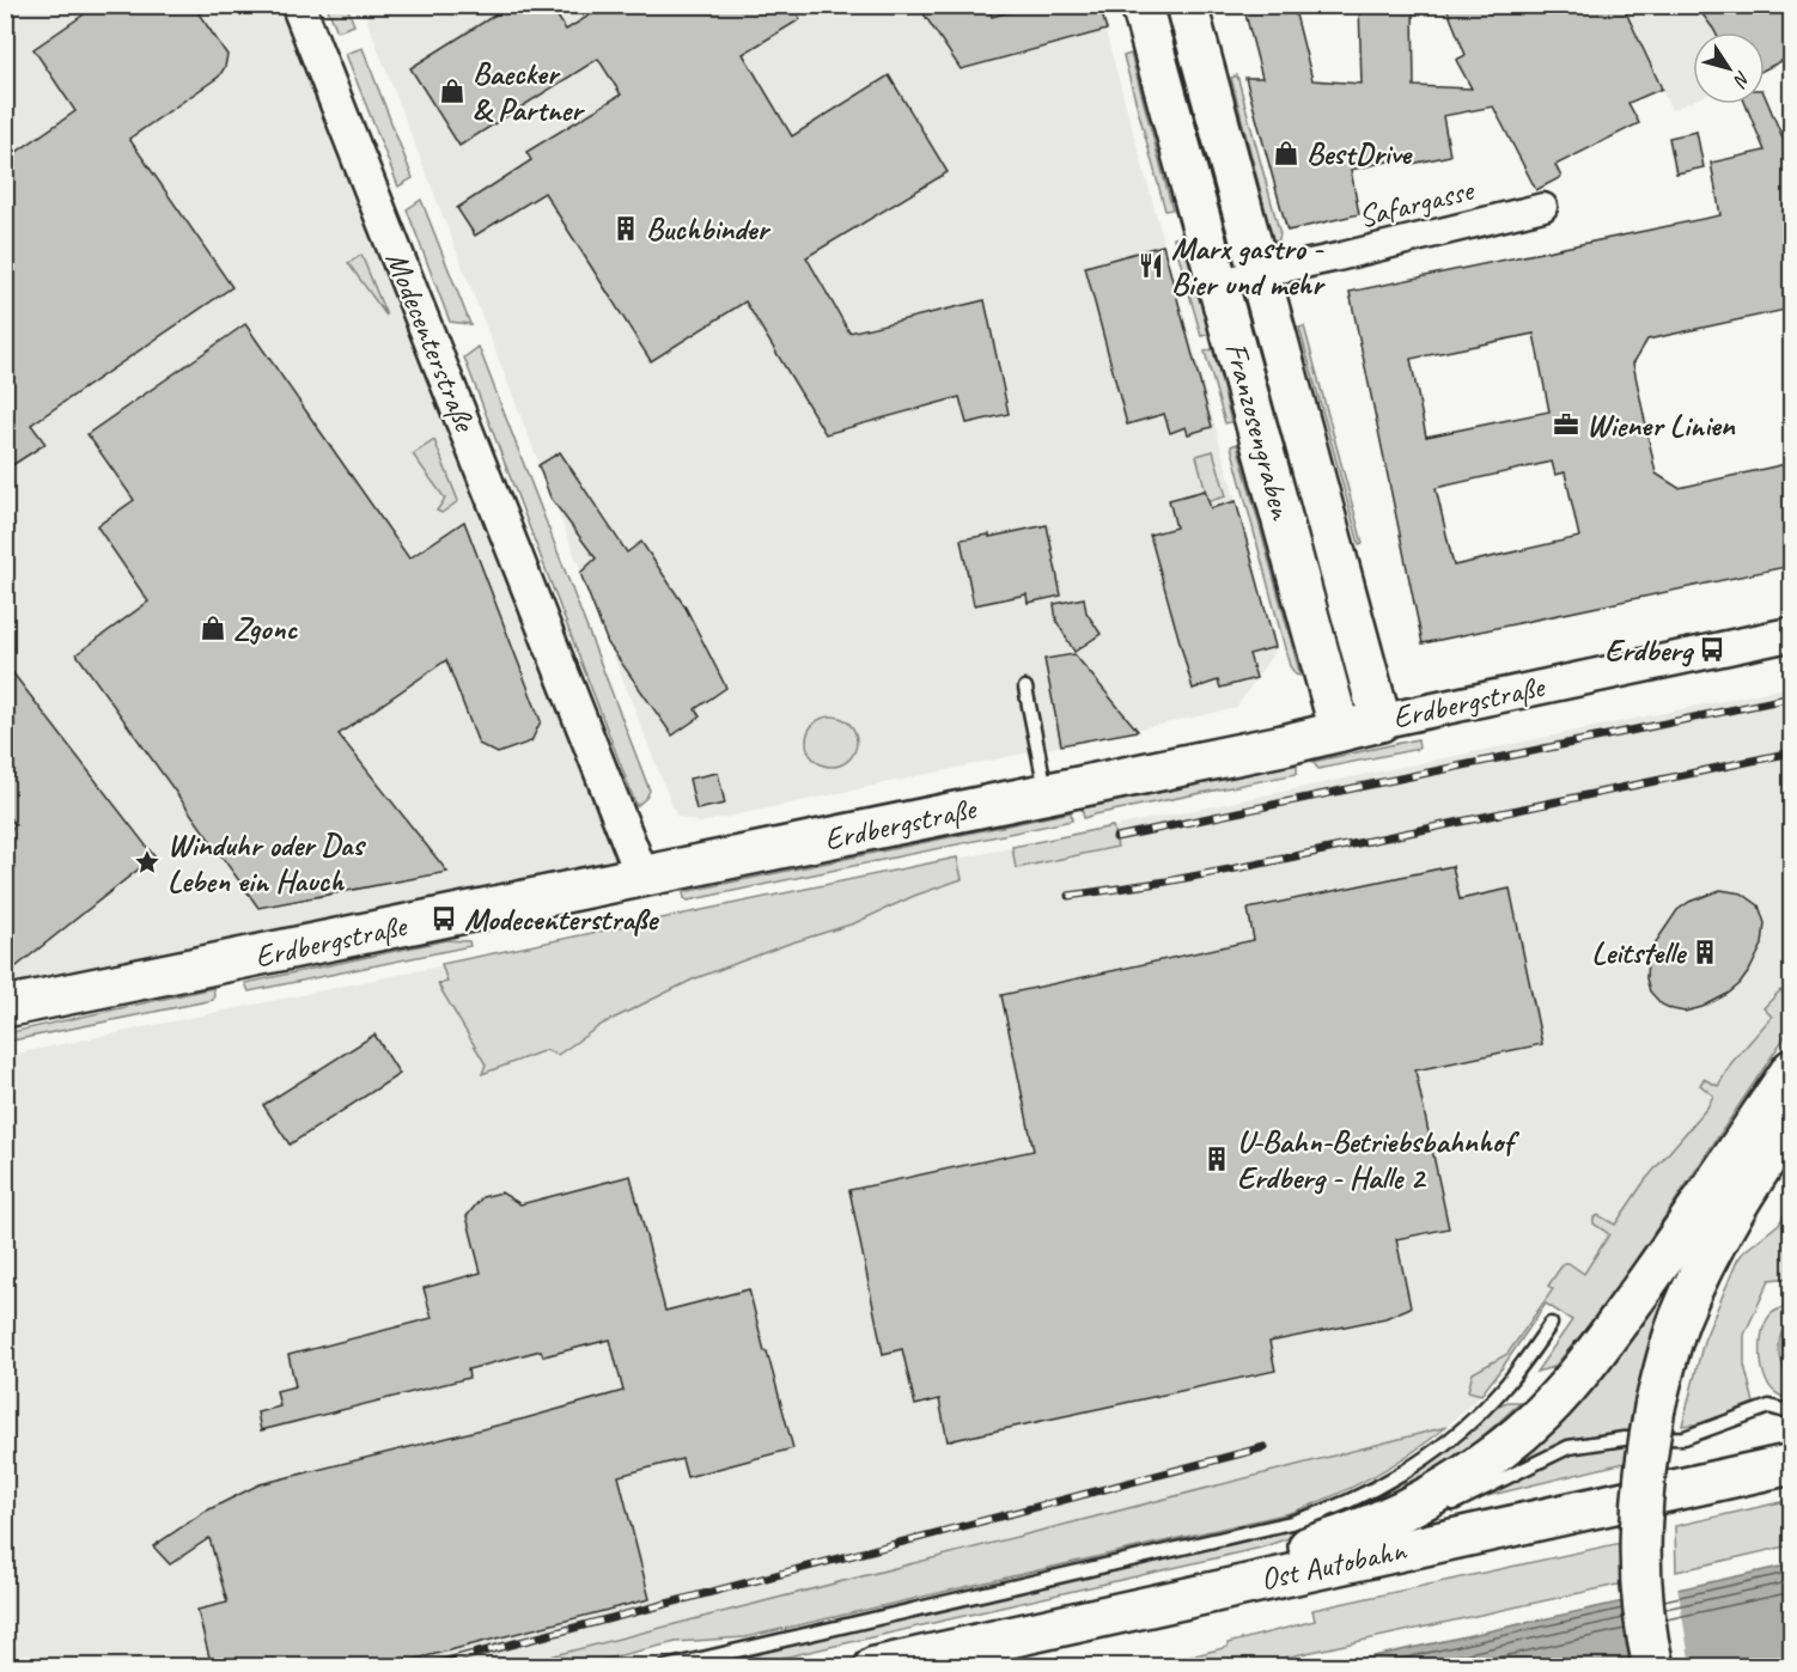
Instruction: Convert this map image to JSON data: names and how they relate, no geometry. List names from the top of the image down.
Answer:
{
  "streets": {
    "main road": ["Franzosengraben", "Erdbergstraße", "Ost Autobahn"],
    "street": ["Safargasse", "Modecenterstraße"]
  },
  "crossings": [
    ["Safargasse", "Franzosengraben"],
    ["Modecenterstraße", "Erdbergstraße"],
    ["Franzosengraben", "Erdbergstraße"]
  ],
  "places": {
    "shop": ["Baecker & Partner", "BestDrive", "Zgonc"],
    "building": ["Buchbinder", "Leitstelle", "U-Bahn-Betriebsbahnhof Erdberg - Halle 2"],
    "restaurant": ["Marx gastro - Bier und mehr"],
    "office": ["Wiener Linien"],
    "bus stop": ["Erdberg", "Modecenterstraße"],
    "place": ["Winduhr oder Das Leben ein Hauch"]
  },
  "north": "bottom right"
}
